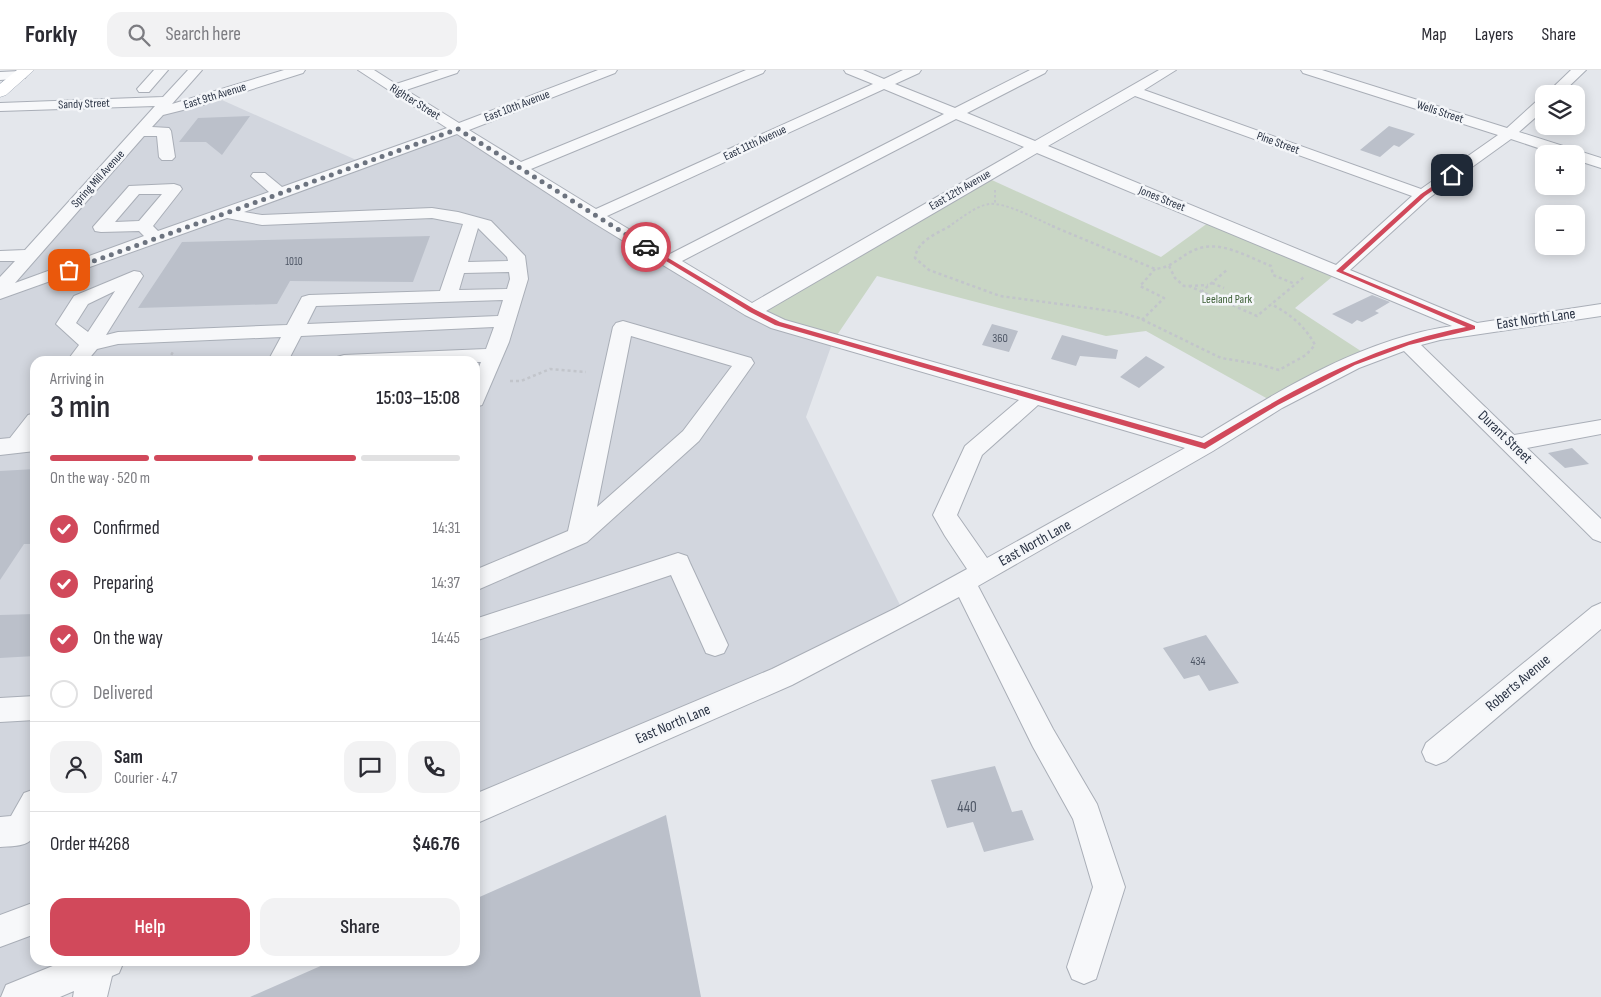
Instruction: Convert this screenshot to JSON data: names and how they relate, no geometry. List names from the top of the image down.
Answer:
{
  "streets": {
    "street": [
      "East 9th Avenue",
      "Righter Street",
      "Sandy Street",
      "East 10th Avenue",
      "Wells Street",
      "East 11th Avenue",
      "Pine Street",
      "Spring Mill Avenue",
      "East 12th Avenue",
      "Jones Street",
      "East North Lane",
      "Durant Street",
      "Roberts Avenue"
    ]
  },
  "crossings": [
    ["East 9th Avenue", "Sandy Street"],
    ["East 9th Avenue", "Spring Mill Avenue"],
    ["Righter Street", "East 10th Avenue"],
    ["Righter Street", "East 11th Avenue"],
    ["Righter Street", "East 12th Avenue"],
    ["Righter Street", "East North Lane"],
    ["Sandy Street", "Spring Mill Avenue"],
    ["East 11th Avenue", "Jones Street"],
    ["Pine Street", "East 12th Avenue"],
    ["East 12th Avenue", "Jones Street"],
    ["Jones Street", "East North Lane"],
    ["East North Lane", "Durant Street"]
  ],
  "parks": ["Leeland Park"],
  "house_numbers": [
    "1010",
    "360",
    "434",
    "440"
  ],
  "page": {
    "header": "Forkly",
    "search": "Search here",
    "nav": ["Map", "Layers", "Share"],
    "map_buttons": ["+", "−"],
    "heading": ["3 min", "Arriving in", "15:03–15:08"],
    "panel": [
      "Sam",
      "Courier · 4.7",
      "Order #4268",
      "$46.76"
    ],
    "bar": "On the way · 520 m",
    "list": [
      ["Confirmed", "14:31"],
      ["Preparing", "14:37"],
      ["On the way", "14:45"],
      "Delivered"
    ],
    "buttons": ["Help", "Share"]
  }
}
